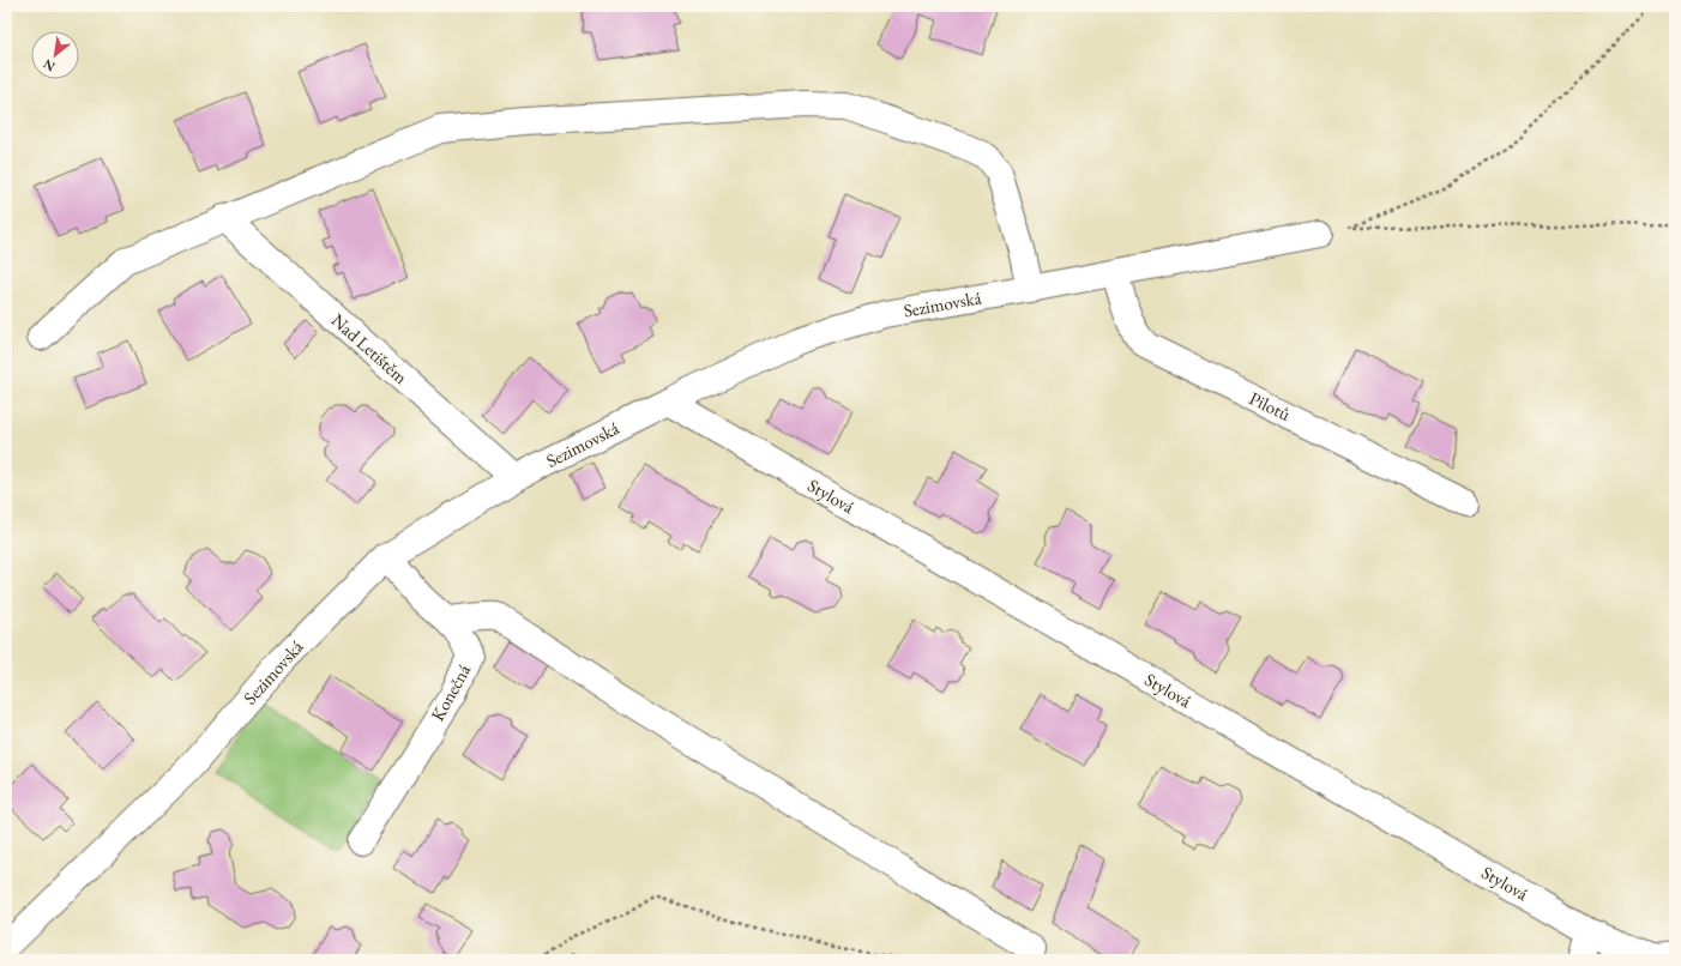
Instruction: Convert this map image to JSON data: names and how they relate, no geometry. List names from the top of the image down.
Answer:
{
  "streets": {
    "street": [
      "Sezimovská",
      "Nad Letištěm",
      "Pilotů",
      "Stylová",
      "Konečná"
    ]
  },
  "crossings": [
    ["Sezimovská", "Nad Letištěm"],
    ["Sezimovská", "Pilotů"],
    ["Sezimovská", "Stylová"],
    ["Sezimovská", "Konečná"]
  ],
  "north": "bottom left"
}
